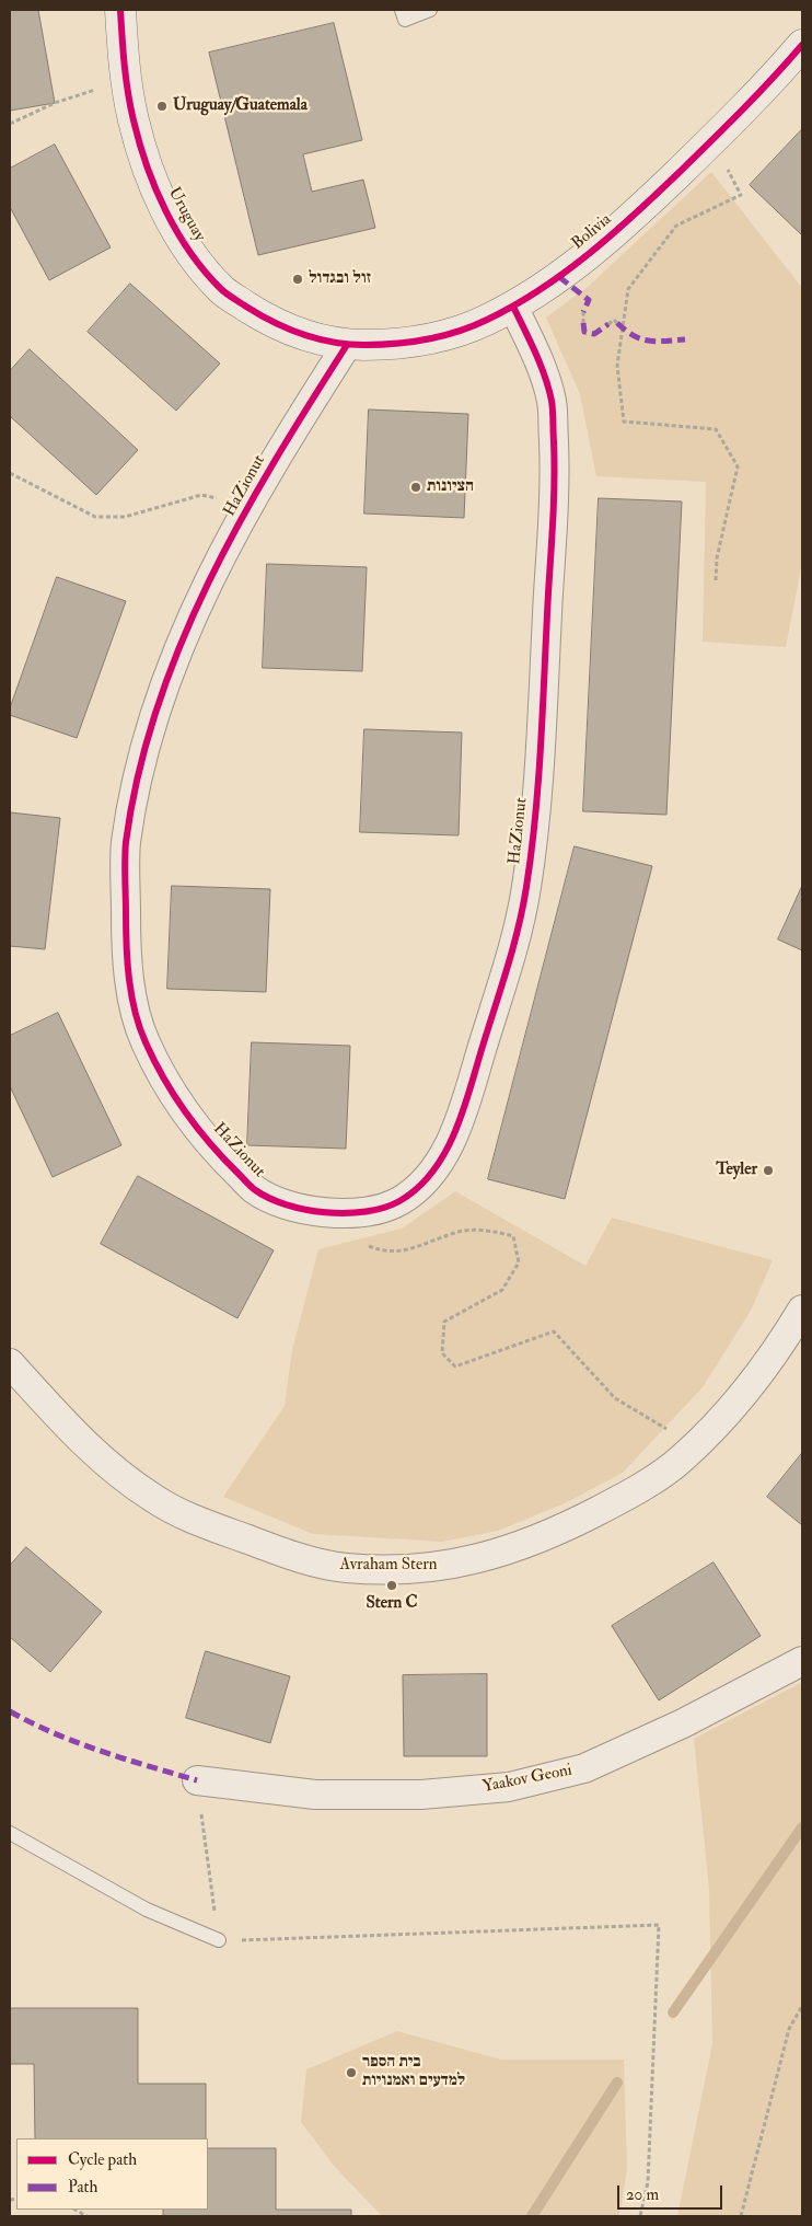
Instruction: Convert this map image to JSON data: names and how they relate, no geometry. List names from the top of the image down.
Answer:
{
  "streets": {
    "street": [
      "Uruguay",
      "Bolivia",
      "HaZionut",
      "Avraham Stern",
      "Yaakov Geoni"
    ]
  },
  "crossings": [
    ["Uruguay", "Bolivia"],
    ["Uruguay", "HaZionut"],
    ["Bolivia", "HaZionut"]
  ],
  "places": [
    "Uruguay/Guatemala",
    "זול ובגדול",
    "הציונות",
    "Teyler",
    "Stern C",
    "בית הספר למדעים ואמנויות"
  ],
  "legend": ["Cycle path", "Path"],
  "scale_bar": "20 m"
}
